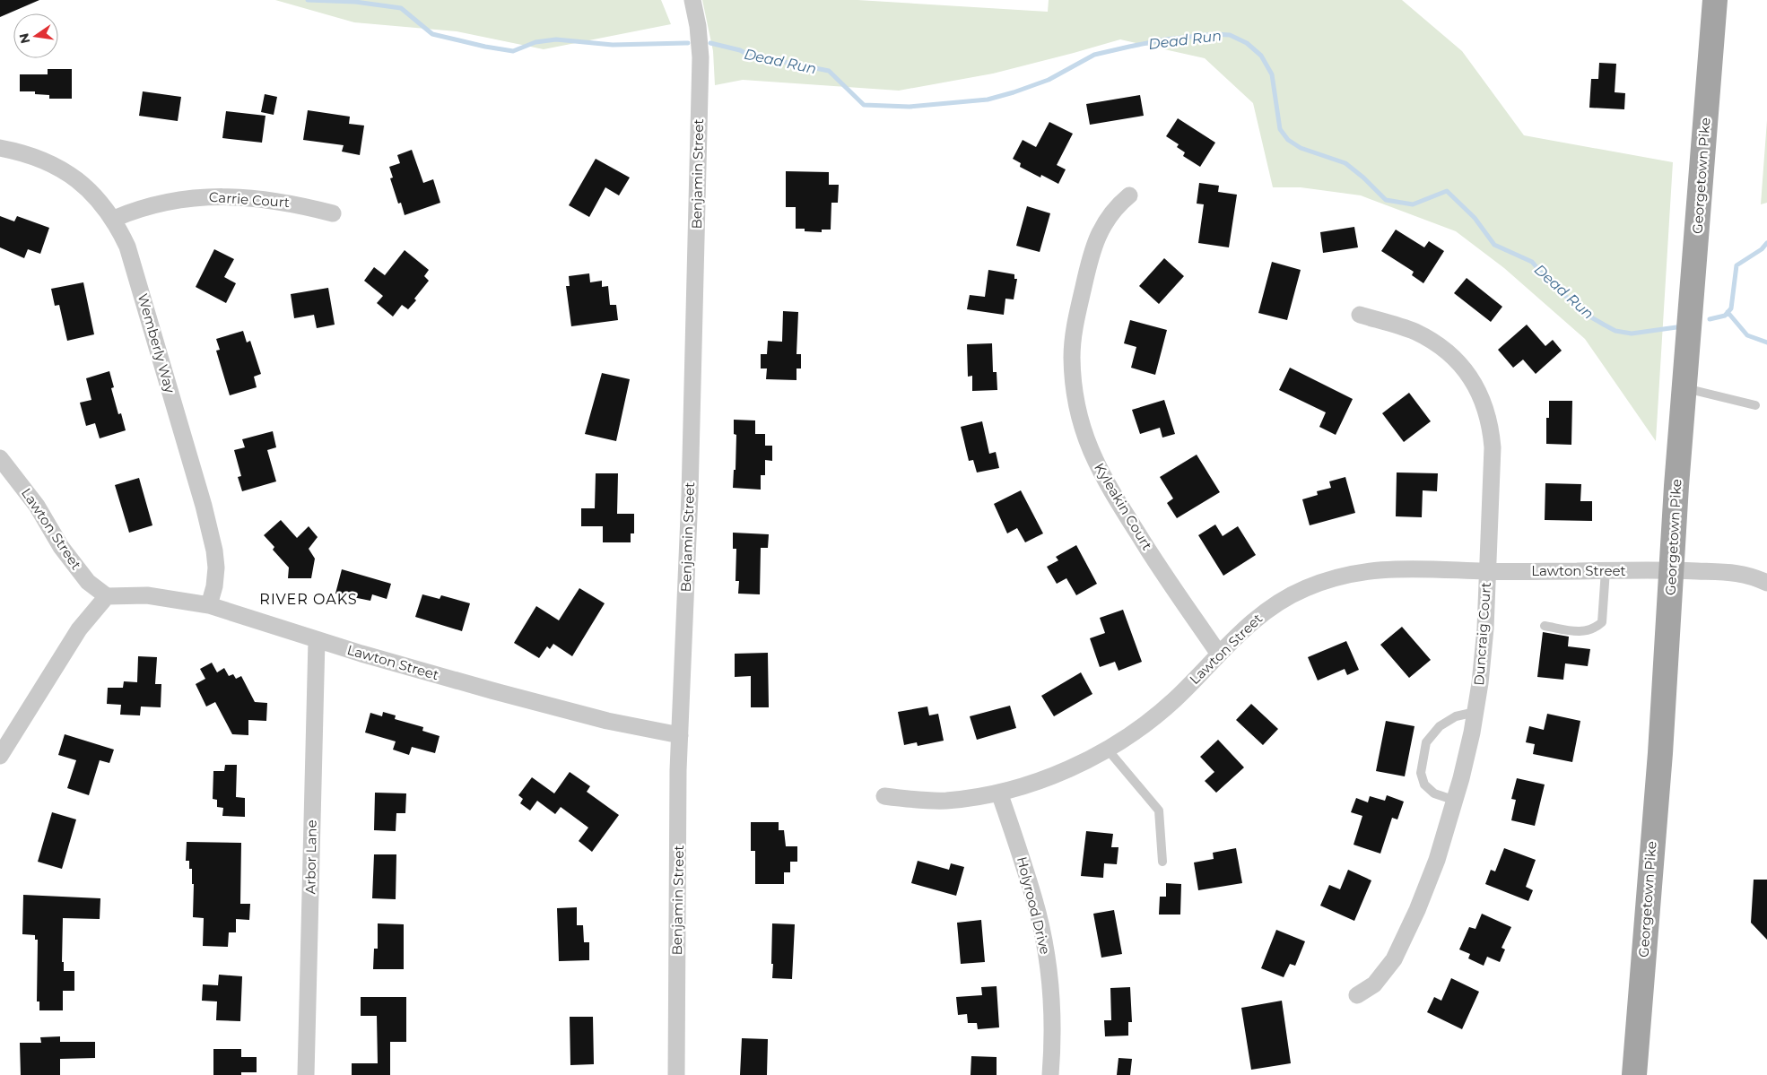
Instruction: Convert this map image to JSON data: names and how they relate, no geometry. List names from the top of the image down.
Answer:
{
  "streets": {
    "main road": ["Georgetown Pike"],
    "street": [
      "Benjamin Street",
      "Carrie Court",
      "Wemberly Way",
      "Kyleakin Court",
      "Lawton Street",
      "Duncraig Court",
      "Arbor Lane",
      "Holyrood Drive"
    ]
  },
  "crossings": [
    ["Benjamin Street", "Lawton Street"],
    ["Georgetown Pike", "Lawton Street"],
    ["Carrie Court", "Wemberly Way"],
    ["Wemberly Way", "Lawton Street"],
    ["Kyleakin Court", "Lawton Street"],
    ["Lawton Street", "Duncraig Court"],
    ["Lawton Street", "Arbor Lane"],
    ["Lawton Street", "Holyrood Drive"]
  ],
  "districts": ["RIVER OAKS"],
  "water": ["Dead Run"],
  "north": "left"
}
